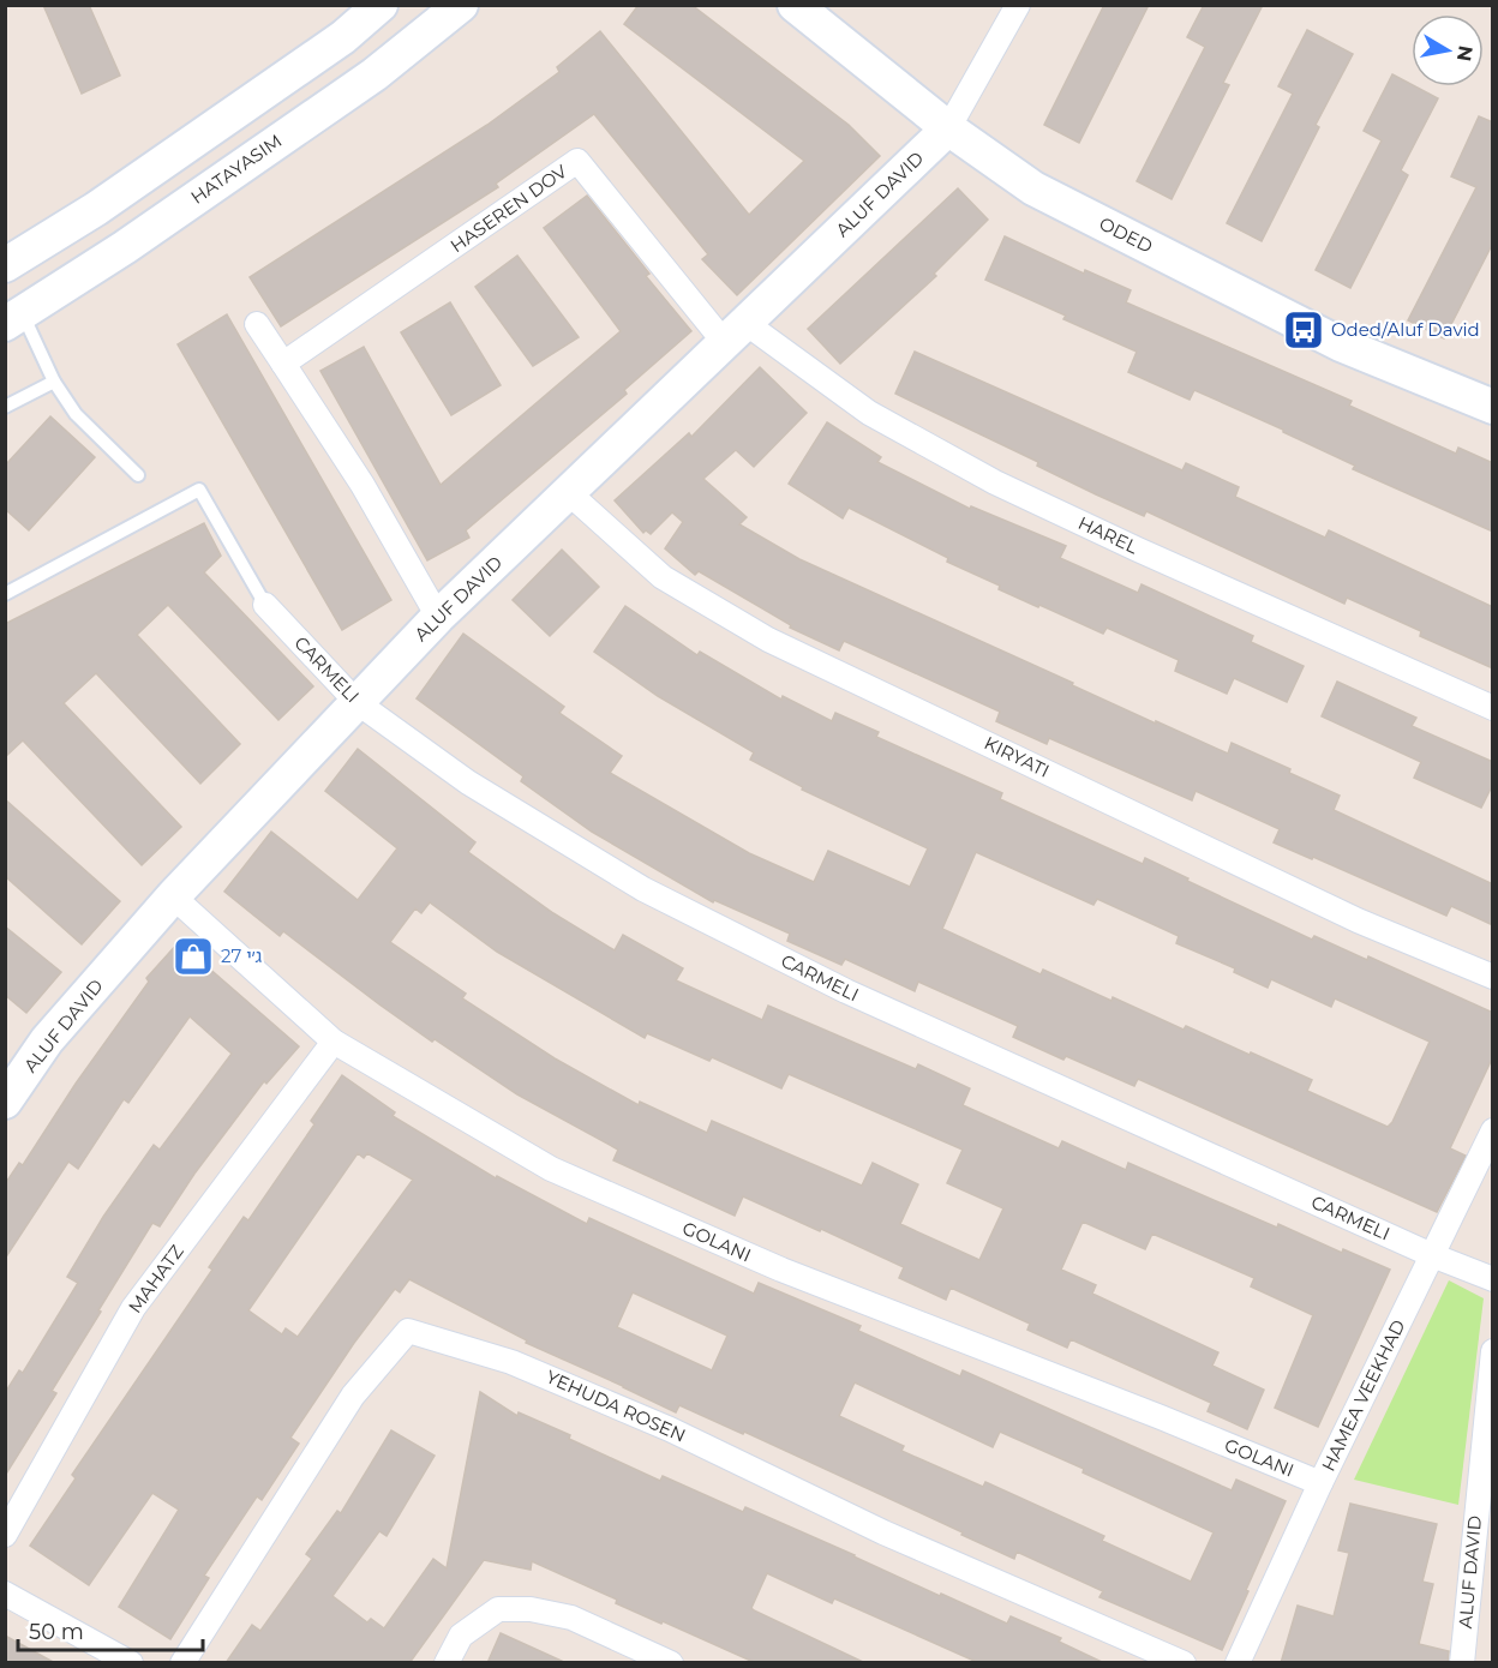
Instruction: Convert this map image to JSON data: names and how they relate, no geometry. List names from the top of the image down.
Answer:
{
  "streets": {
    "street": [
      "HATAYASIM",
      "ALUF DAVID",
      "HASEREN DOV",
      "ODED",
      "HAREL",
      "CARMELI",
      "KIRYATI",
      "GOLANI",
      "MAHATZ",
      "HAMEA VEEKHAD",
      "YEHUDA ROSEN"
    ]
  },
  "crossings": [
    ["ALUF DAVID", "HASEREN DOV"],
    ["ALUF DAVID", "ODED"],
    ["ALUF DAVID", "HAREL"],
    ["ALUF DAVID", "CARMELI"],
    ["ALUF DAVID", "KIRYATI"],
    ["ALUF DAVID", "GOLANI"],
    ["HASEREN DOV", "HAREL"],
    ["CARMELI", "HAMEA VEEKHAD"],
    ["GOLANI", "MAHATZ"],
    ["GOLANI", "HAMEA VEEKHAD"]
  ],
  "places": {
    "bus stop": ["Oded/Aluf David"],
    "shop": ["ג׳י 27"]
  },
  "scale_bar": "50 m",
  "north": "right"
}
